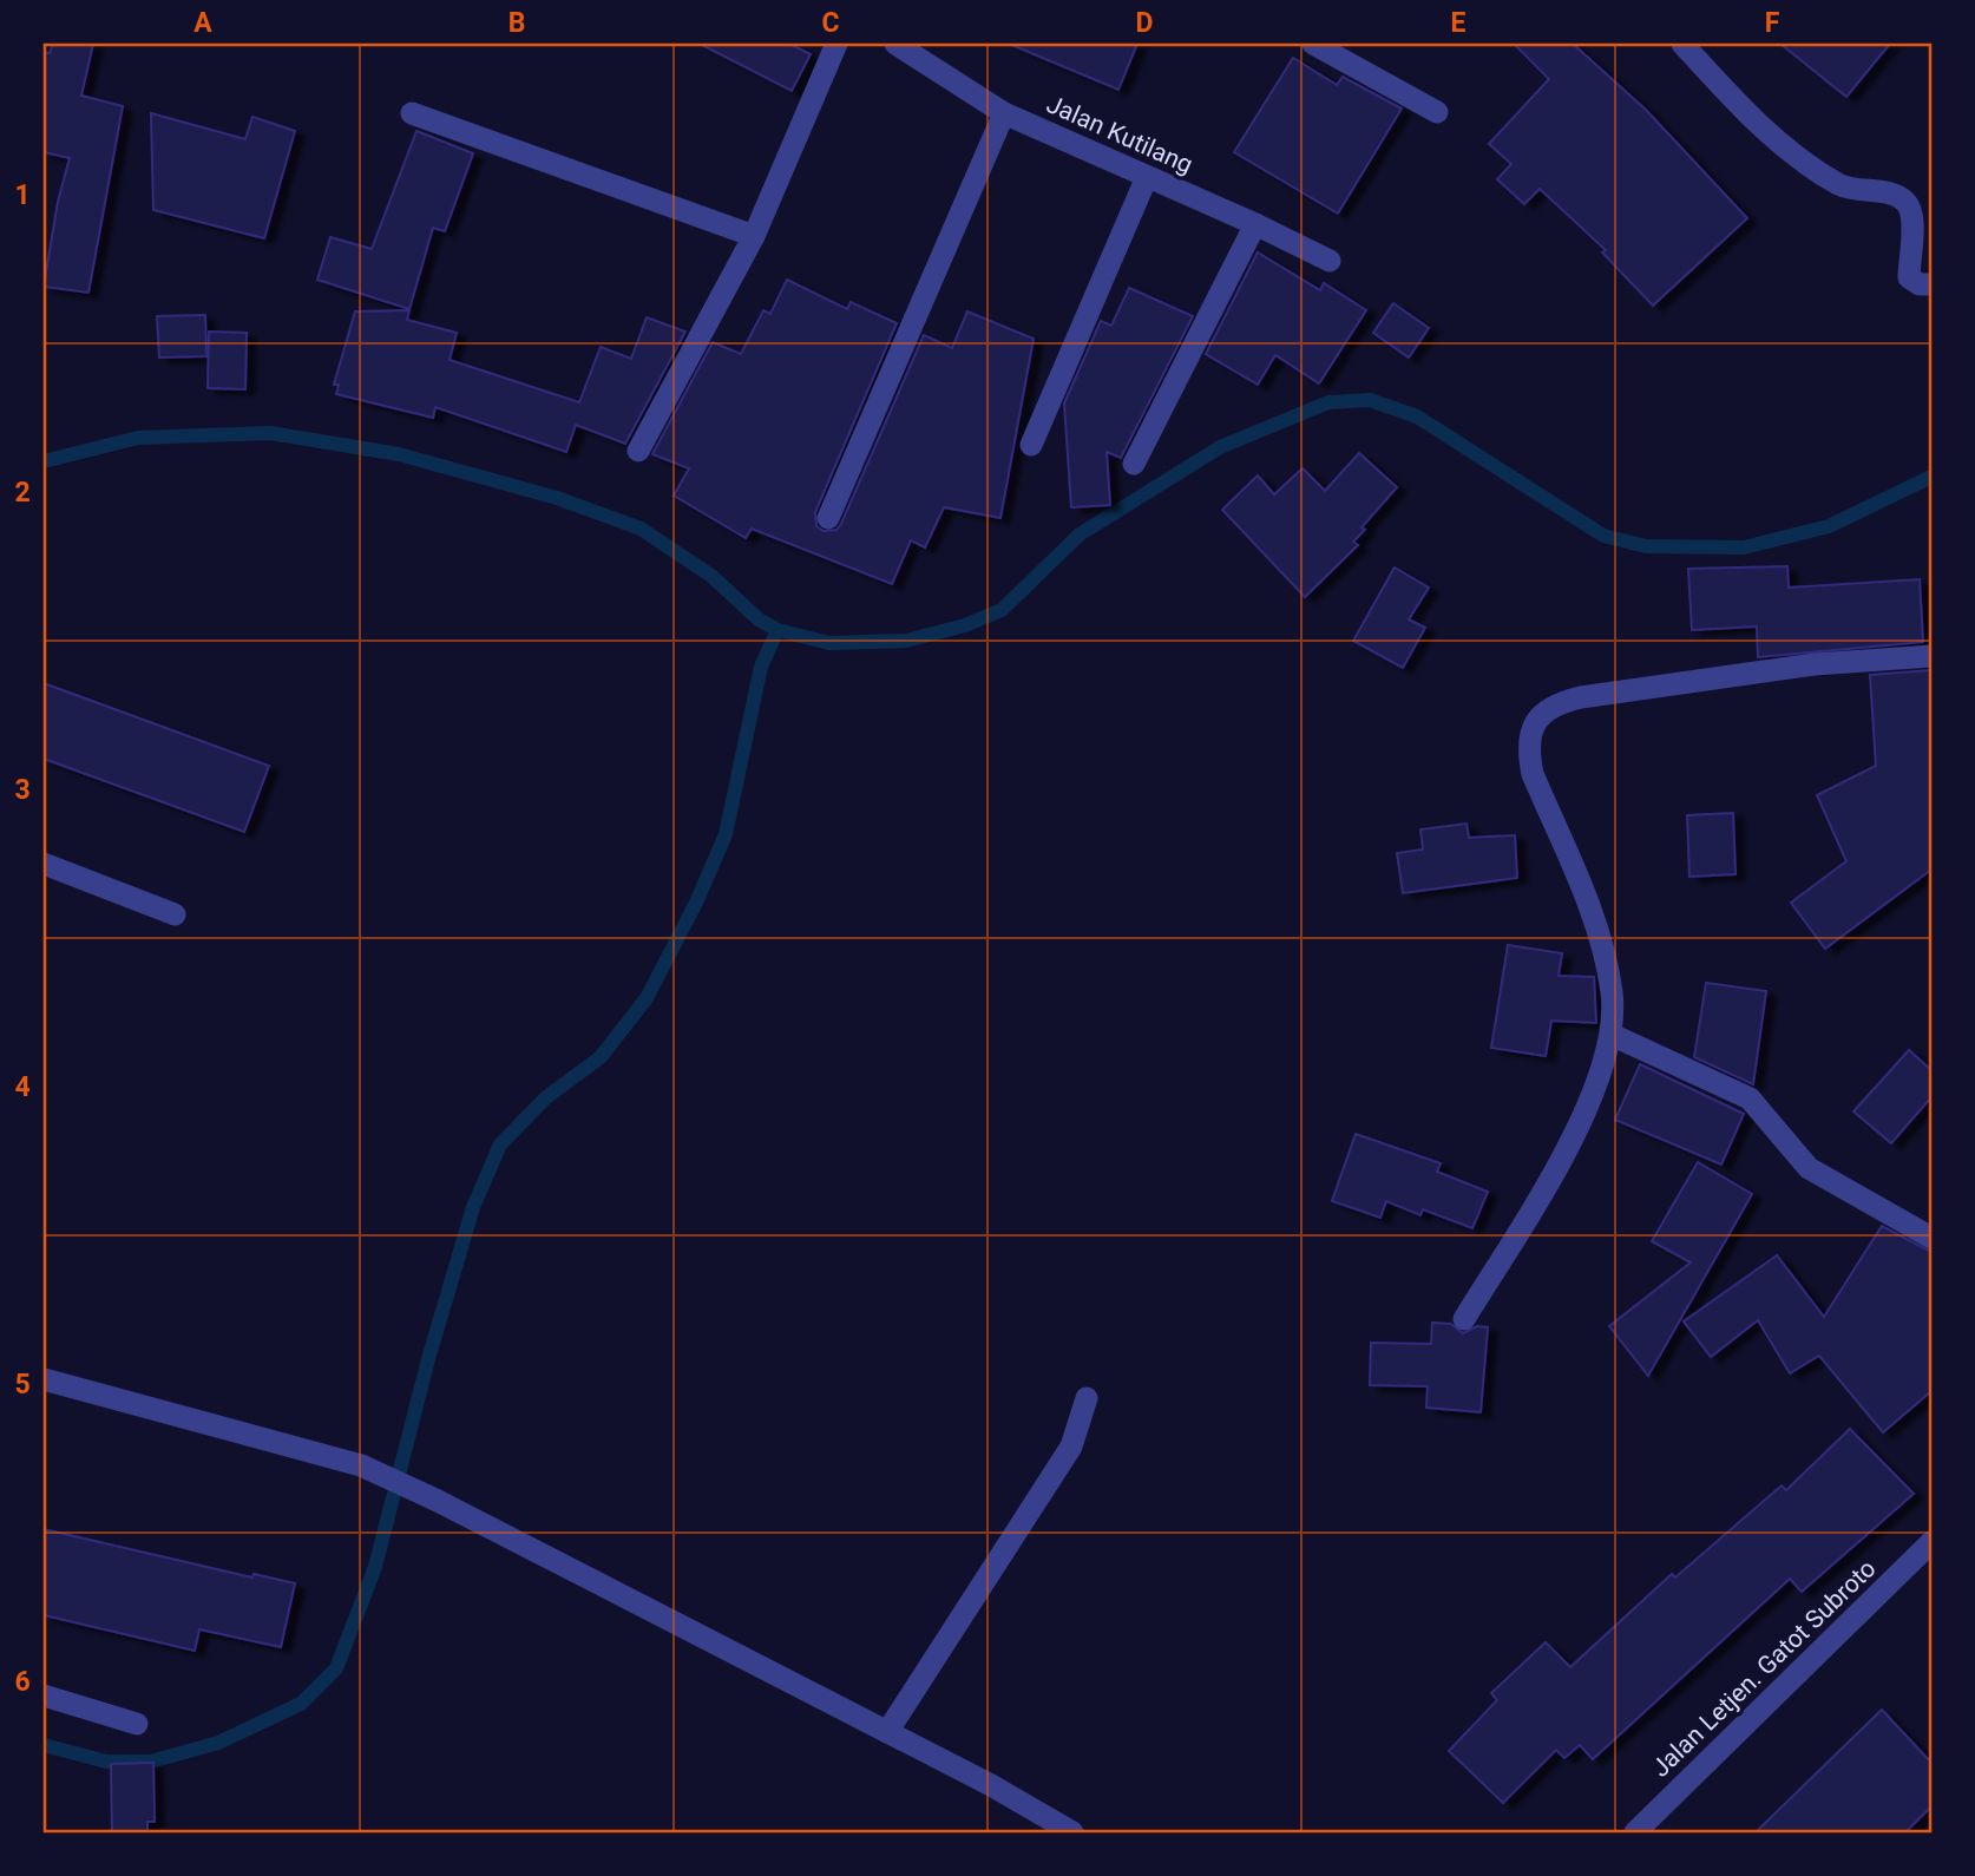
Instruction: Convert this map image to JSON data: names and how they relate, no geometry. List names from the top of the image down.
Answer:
{
  "streets": {
    "street": ["Jalan Kutilang", "Jalan Letjen. Gatot Subroto"]
  },
  "grid": {
    "columns": [
      "A",
      "B",
      "C",
      "D",
      "E",
      "F"
    ],
    "rows": [
      "1",
      "2",
      "3",
      "4",
      "5",
      "6"
    ]
  }
}
